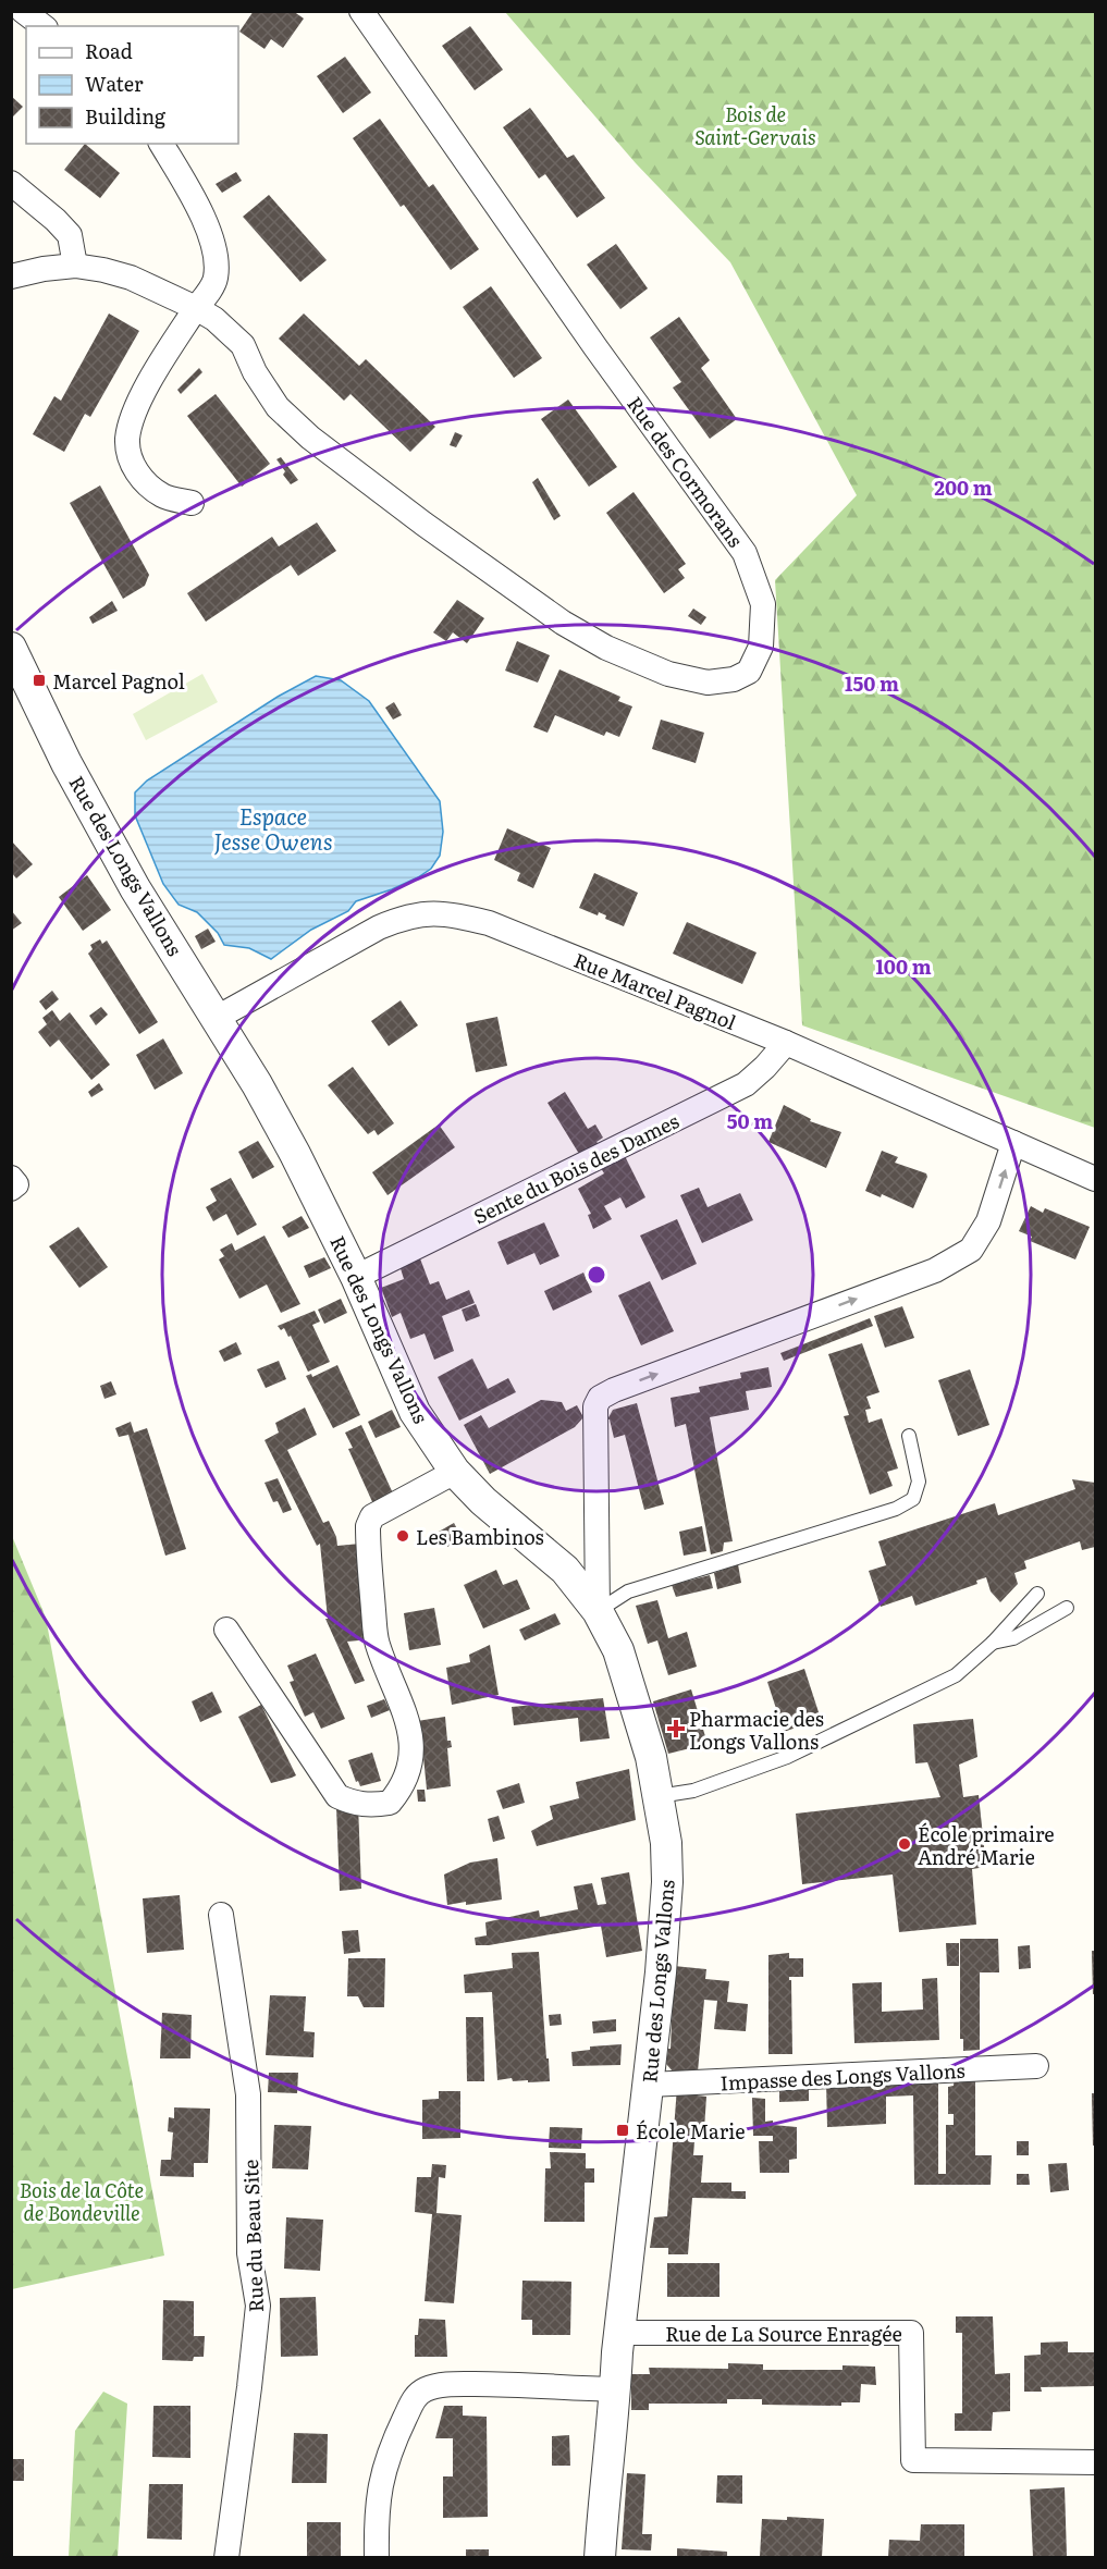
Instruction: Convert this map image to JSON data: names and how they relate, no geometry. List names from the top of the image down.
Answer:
{
  "streets": {
    "street": [
      "Rue des Cormorans",
      "Rue des Longs Vallons",
      "Rue Marcel Pagnol",
      "Sente du Bois des Dames",
      "Impasse des Longs Vallons",
      "Rue du Beau Site",
      "Rue de La Source Enragée"
    ]
  },
  "crossings": [
    ["Rue des Longs Vallons", "Rue Marcel Pagnol"],
    ["Rue des Longs Vallons", "Sente du Bois des Dames"],
    ["Rue des Longs Vallons", "Impasse des Longs Vallons"],
    ["Rue des Longs Vallons", "Rue de La Source Enragée"],
    ["Rue Marcel Pagnol", "Sente du Bois des Dames"]
  ],
  "water": ["Espace Jesse Owens"],
  "parks": ["Bois de Saint-Gervais", "Bois de la Côte de Bondeville"],
  "places": {
    "transit": ["Marcel Pagnol", "École Marie"],
    "other": ["Les Bambinos", "École primaire André Marie"],
    "health": ["Pharmacie des Longs Vallons"]
  },
  "legend": ["Road", "Water", "Building"],
  "rings": [
    "200 m",
    "150 m",
    "100 m",
    "50 m"
  ]
}
